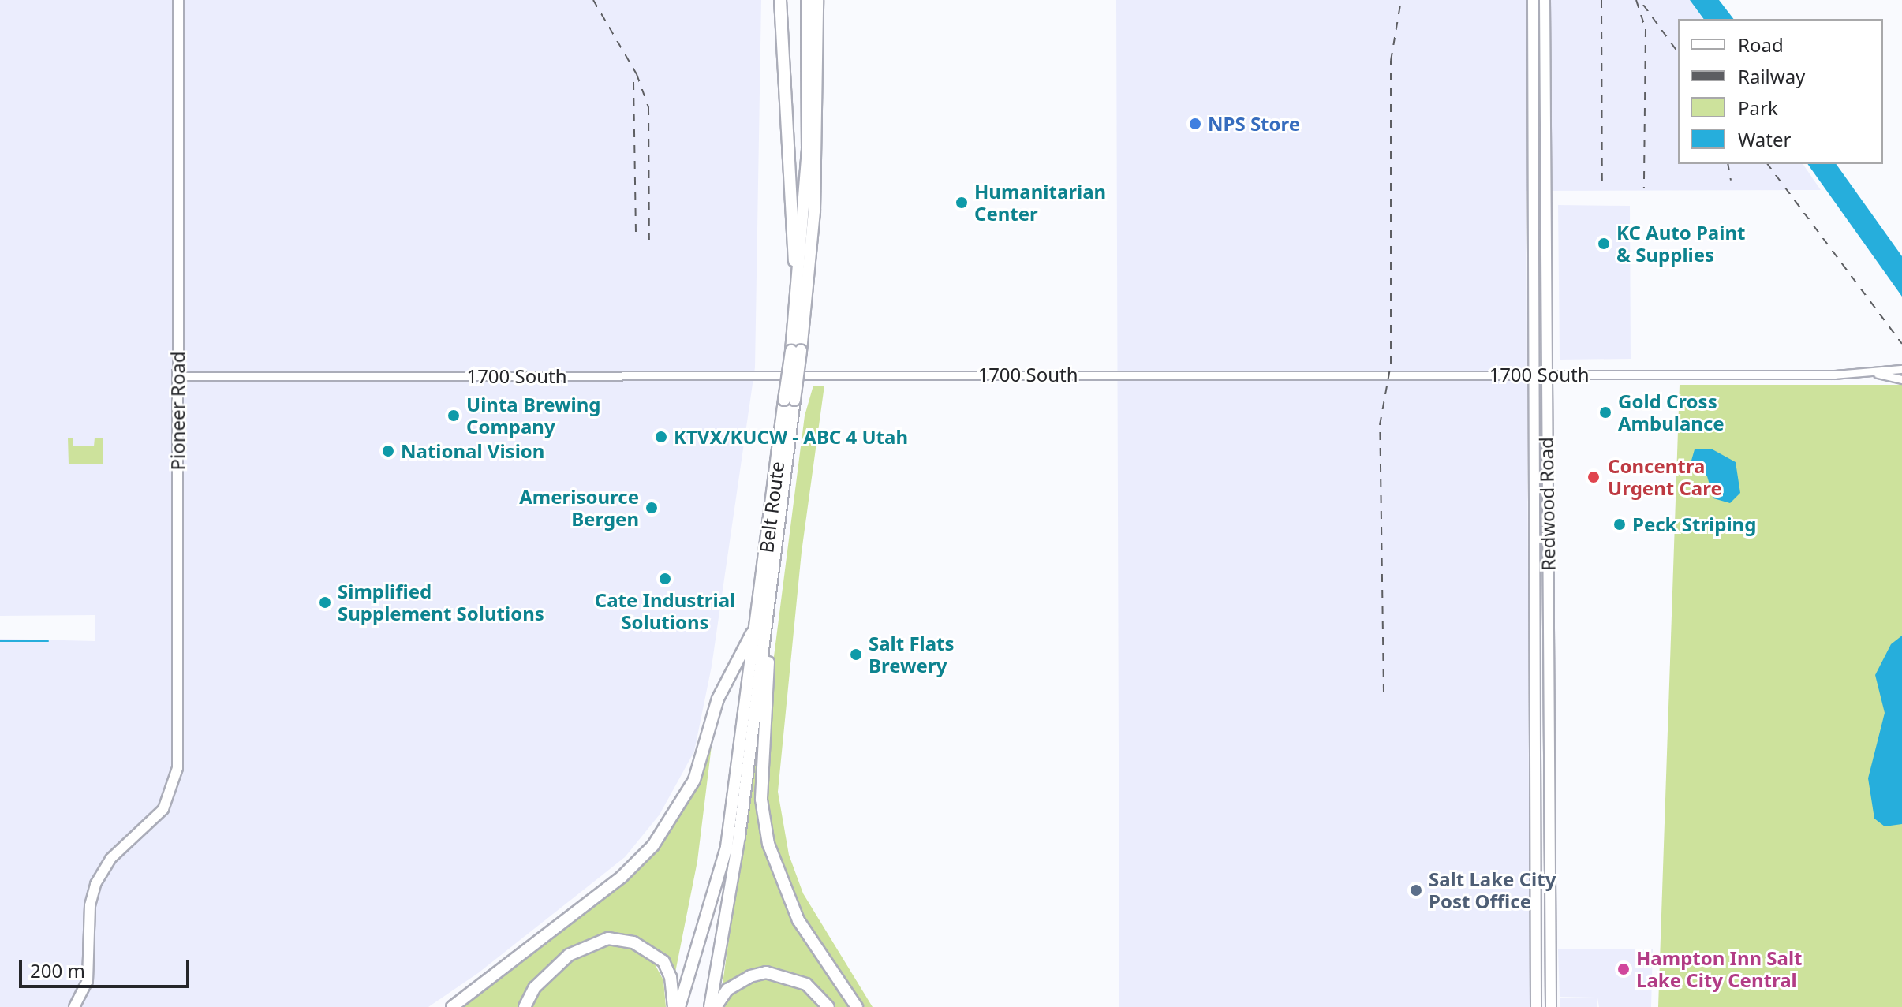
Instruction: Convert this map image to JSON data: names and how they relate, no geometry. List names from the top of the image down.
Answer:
{
  "streets": {
    "highway": ["Belt Route"],
    "main road": ["Pioneer Road", "Redwood Road"],
    "street": ["1700 South"]
  },
  "crossings": [
    ["1700 South", "Pioneer Road"],
    ["1700 South", "Redwood Road"]
  ],
  "places": [
    "NPS Store",
    "Humanitarian Center",
    "KC Auto Paint & Supplies",
    "Gold Cross Ambulance",
    "Uinta Brewing Company",
    "KTVX/KUCW - ABC 4 Utah",
    "National Vision",
    "Concentra Urgent Care",
    "Amerisource Bergen",
    "Peck Striping",
    "Cate Industrial Solutions",
    "Simplified Supplement Solutions",
    "Salt Flats Brewery",
    "Salt Lake City Post Office",
    "Hampton Inn Salt Lake City Central"
  ],
  "legend": [
    "Road",
    "Railway",
    "Park",
    "Water"
  ],
  "scale_bar": "200 m"
}
